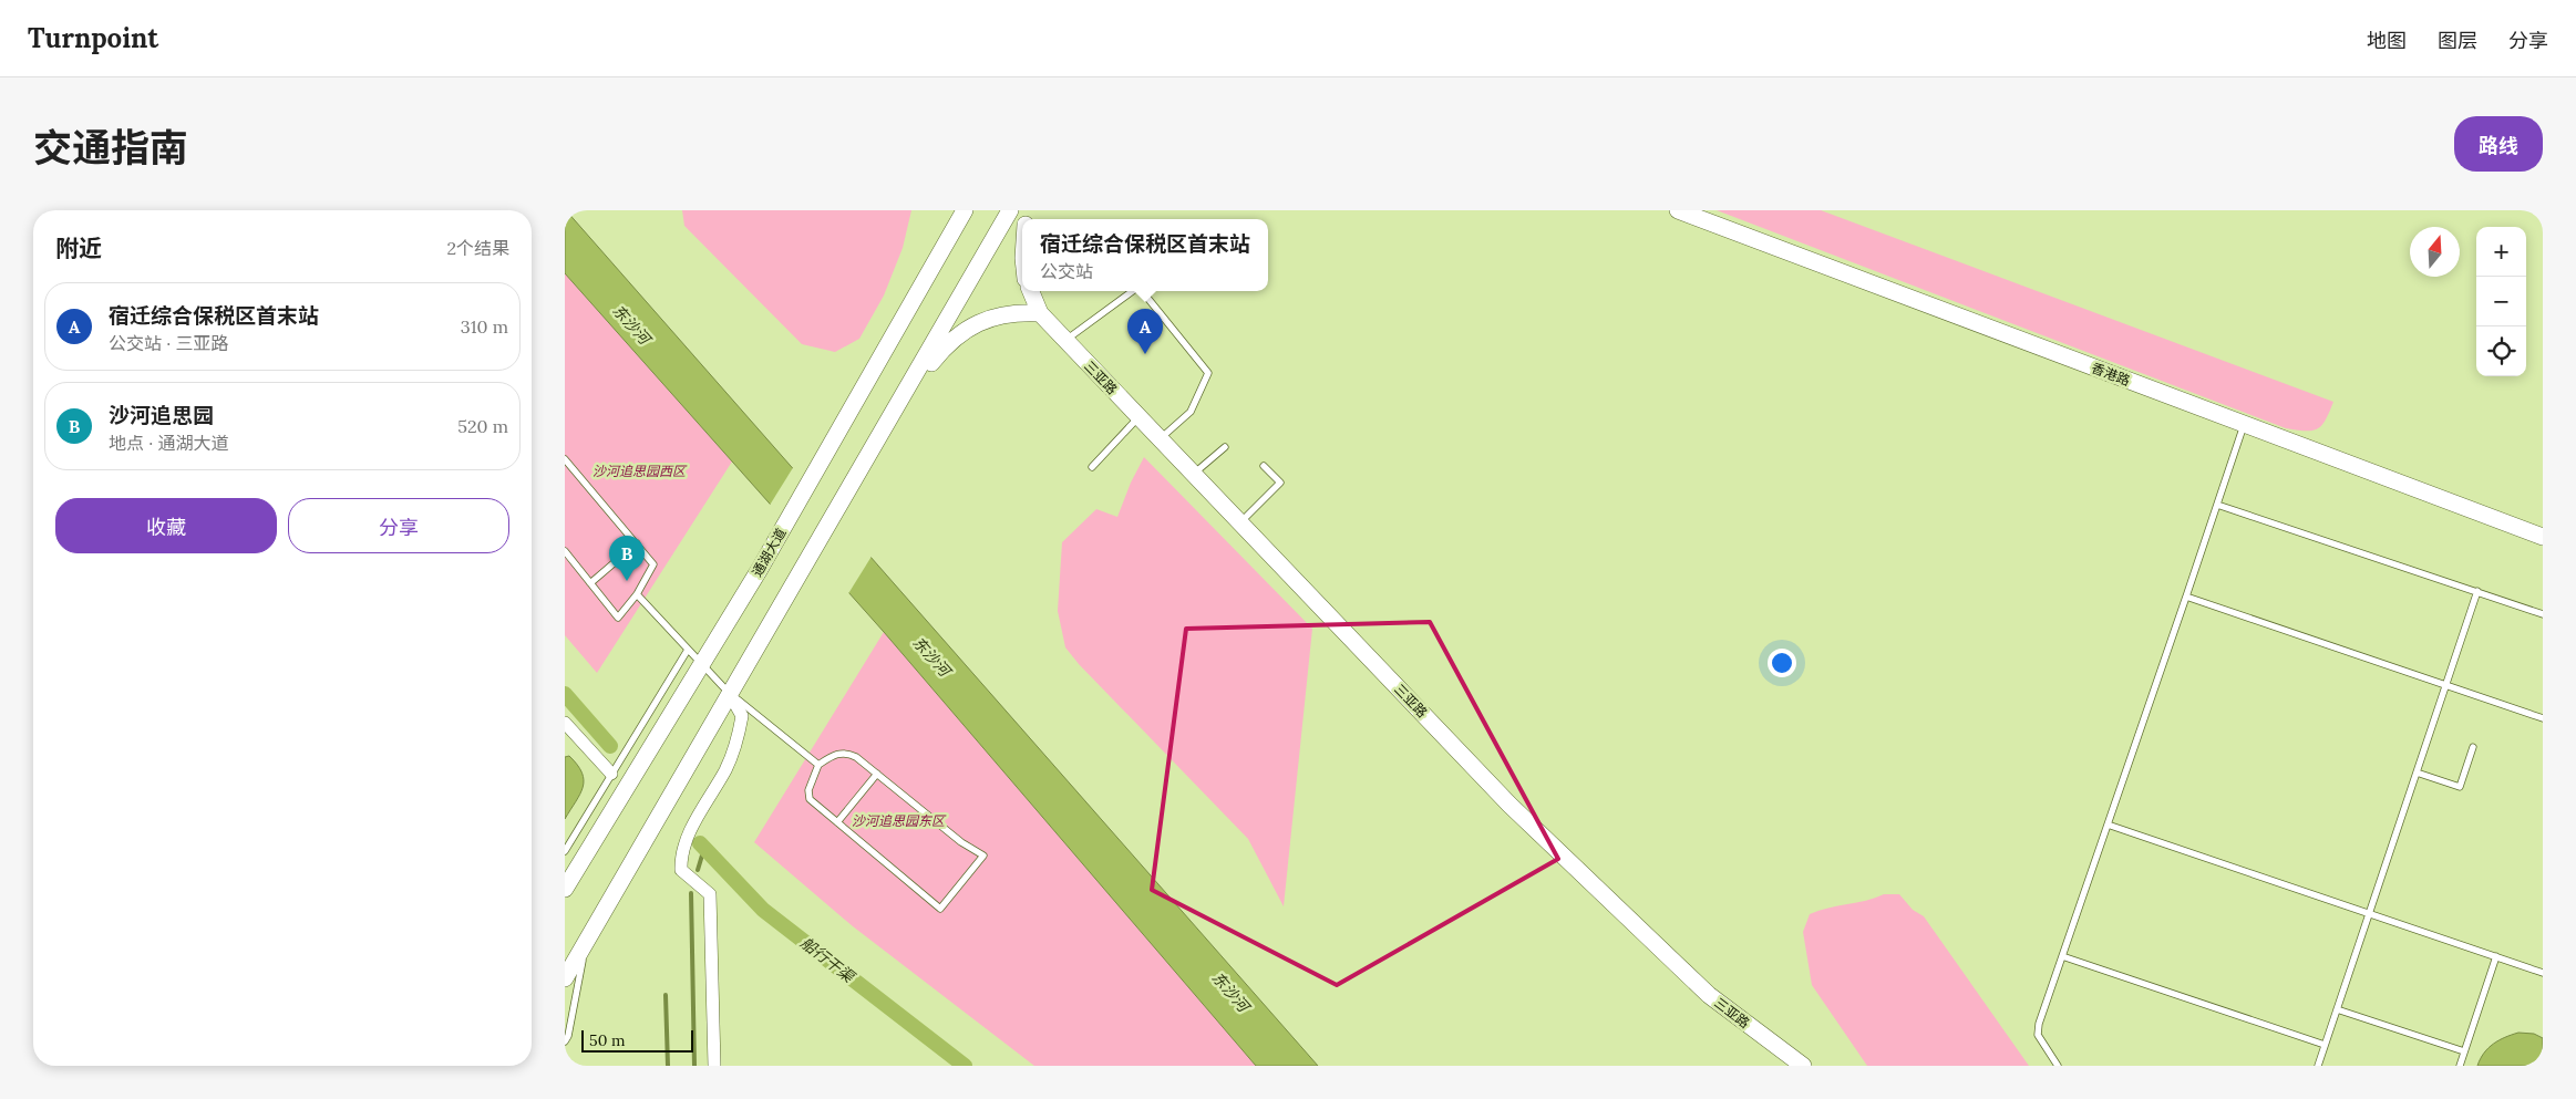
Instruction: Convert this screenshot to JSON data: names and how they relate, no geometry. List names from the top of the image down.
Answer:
{
  "streets": {
    "street": ["香港路", "三亚路", "通湖大道"]
  },
  "water": ["东沙河", "船行干渠"],
  "parks": ["沙河追思园西区", "沙河追思园东区"],
  "scale_bar": "50 m",
  "north": "top",
  "page": {
    "header": "Turnpoint",
    "nav": ["地图", "图层", "分享"],
    "title": "交通指南",
    "buttons": [
      "路线",
      ["收藏", "分享"]
    ],
    "heading": ["附近", "2个结果"],
    "popup": ["宿迁综合保税区首末站", "公交站"],
    "map_buttons": ["+", "−"],
    "list": [
      {
        "mark": "A",
        "name": "宿迁综合保税区首末站",
        "note": "公交站 · 三亚路",
        "value": "310 m"
      },
      {
        "mark": "B",
        "name": "沙河追思园",
        "note": "地点 · 通湖大道",
        "value": "520 m"
      }
    ],
    "pins": ["A", "B"],
    "scale": "50 m"
  }
}
